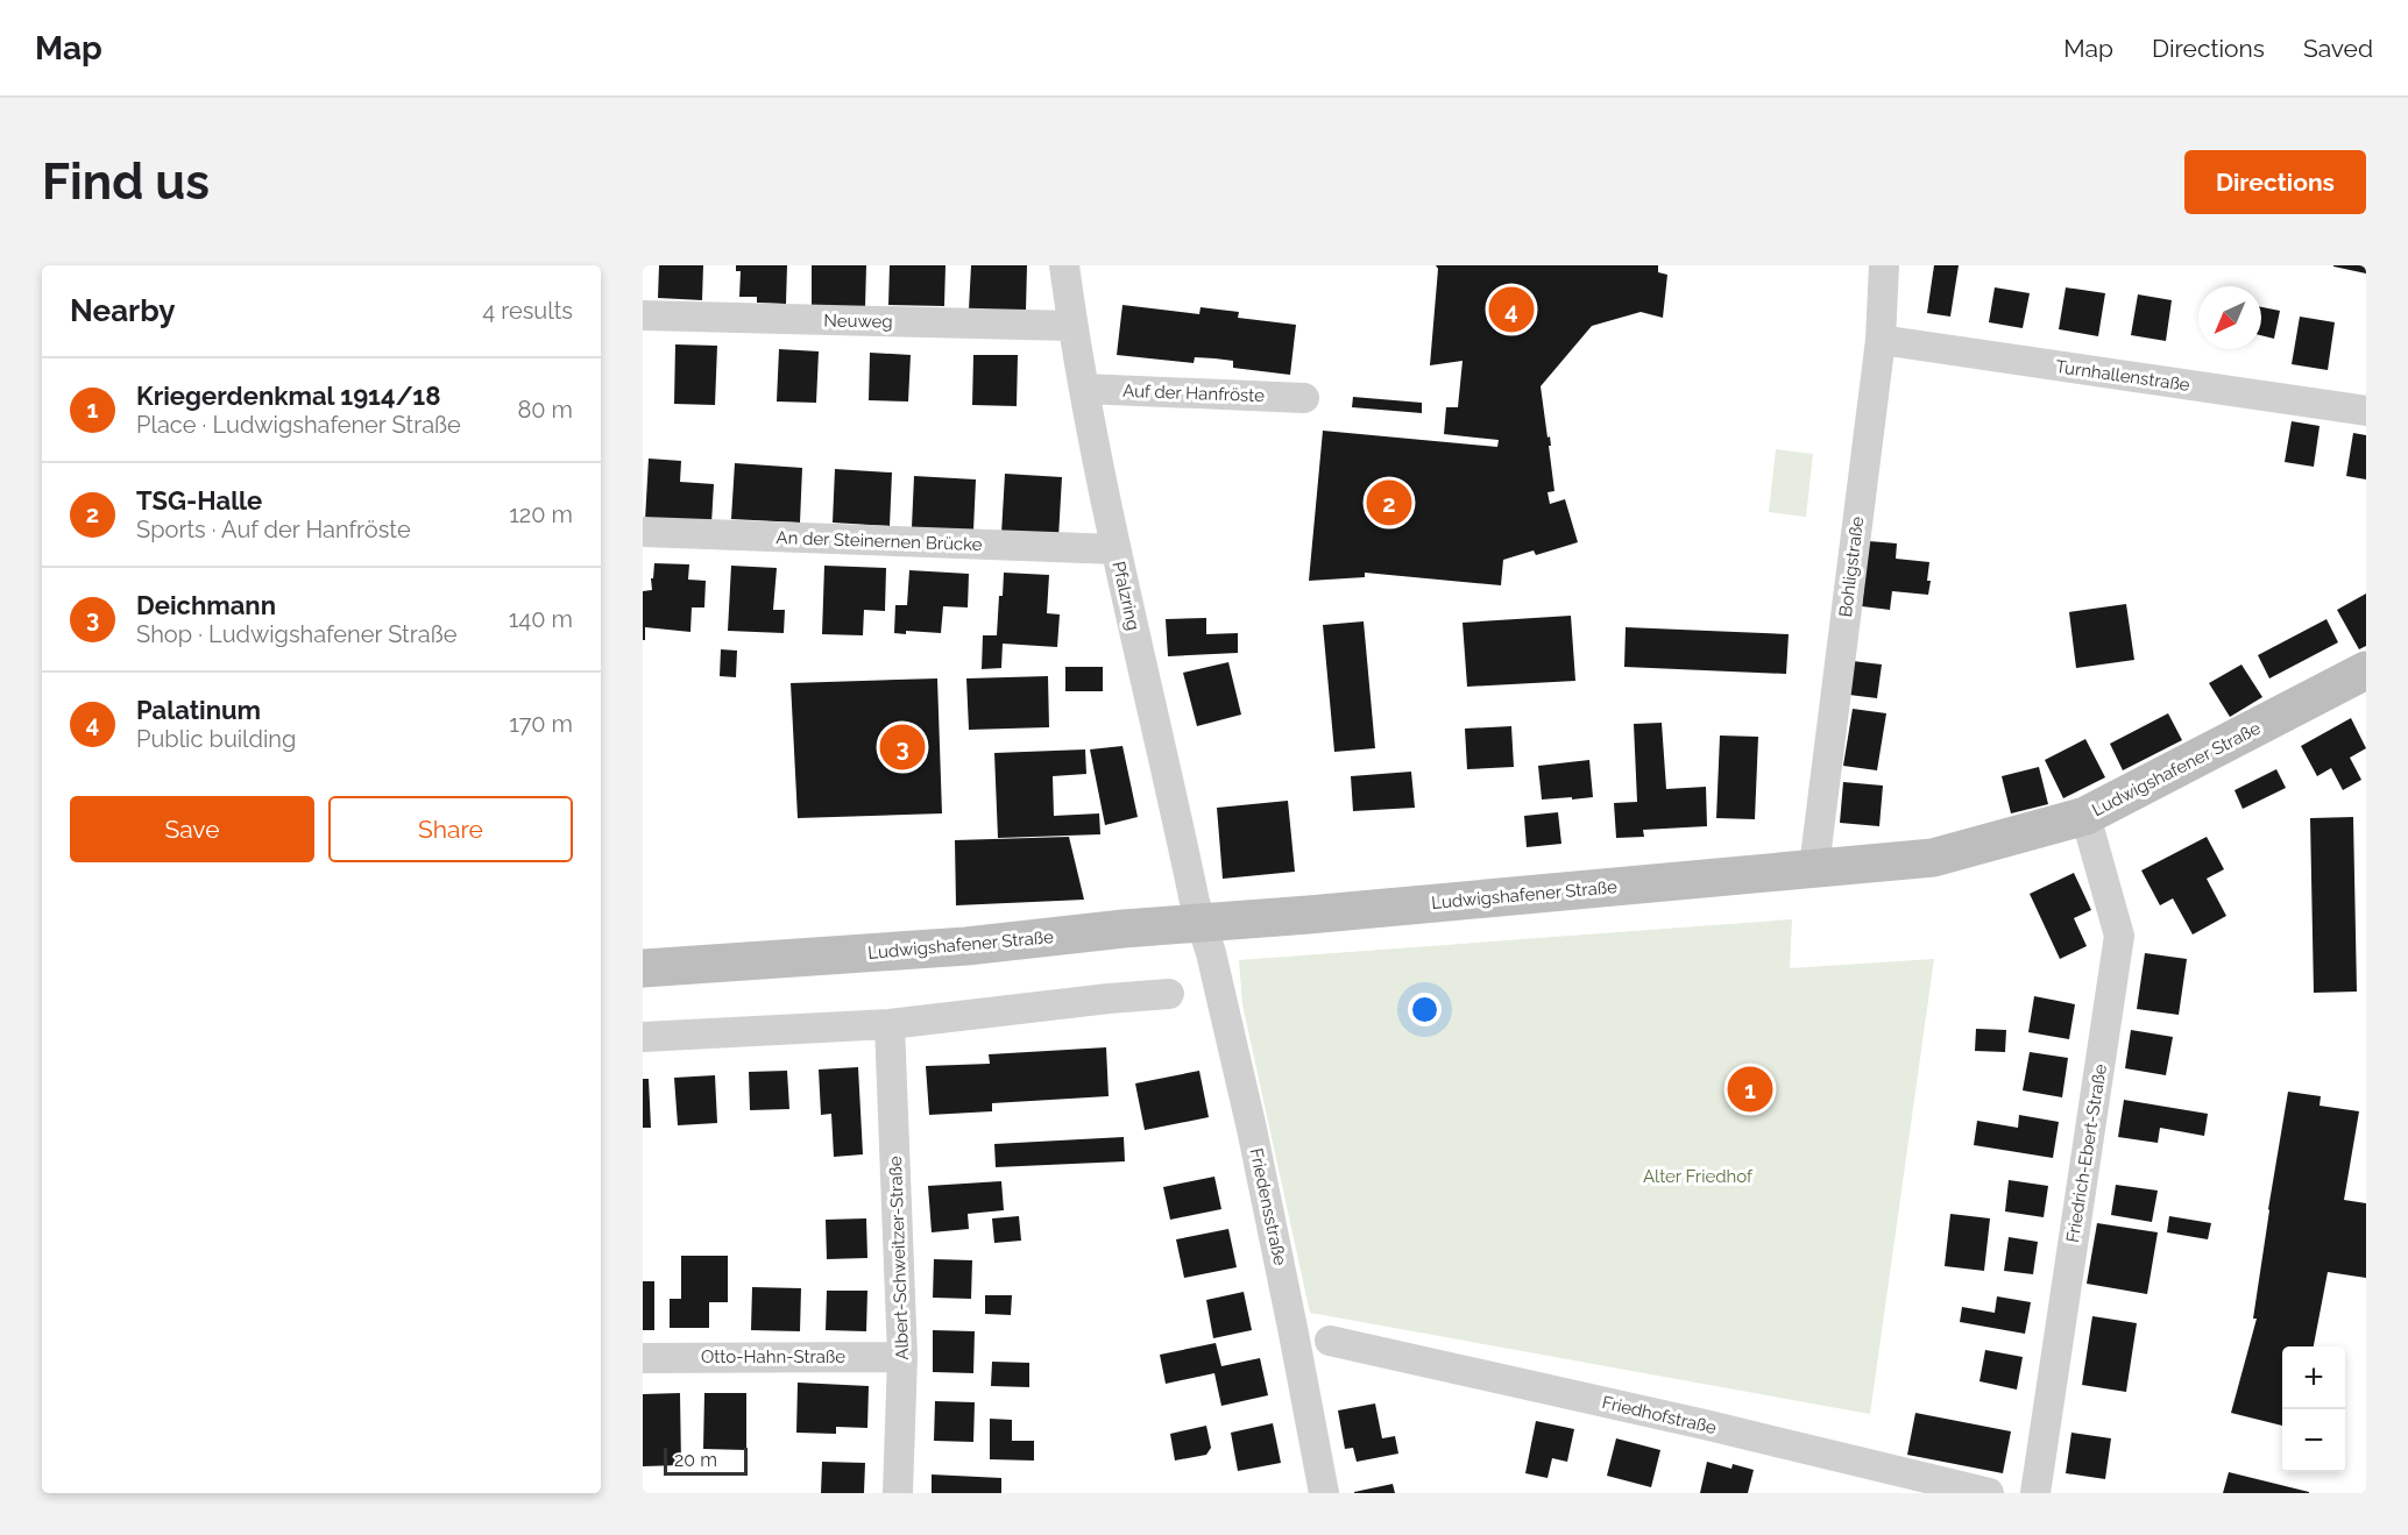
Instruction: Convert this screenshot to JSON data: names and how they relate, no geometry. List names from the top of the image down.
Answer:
{
  "streets": {
    "main road": ["Ludwigshafener Straße"],
    "street": [
      "Neuweg",
      "Turnhallenstraße",
      "Auf der Hanfröste",
      "An der Steinernen Brücke",
      "Bohligstraße",
      "Pfalzring",
      "Friedrich-Ebert-Straße",
      "Friedensstraße",
      "Albert-Schweitzer-Straße",
      "Otto-Hahn-Straße",
      "Friedhofstraße"
    ]
  },
  "crossings": [
    ["Neuweg", "Pfalzring"],
    ["Turnhallenstraße", "Bohligstraße"],
    ["Auf der Hanfröste", "Pfalzring"],
    ["An der Steinernen Brücke", "Pfalzring"],
    ["Bohligstraße", "Ludwigshafener Straße"],
    ["Pfalzring", "Ludwigshafener Straße"],
    ["Pfalzring", "Friedensstraße"],
    ["Ludwigshafener Straße", "Friedrich-Ebert-Straße"],
    ["Ludwigshafener Straße", "Friedensstraße"],
    ["Albert-Schweitzer-Straße", "Otto-Hahn-Straße"]
  ],
  "parks": ["Alter Friedhof"],
  "scale_bar": "20 m",
  "north": "bottom left",
  "page": {
    "header": "Map",
    "nav": ["Map", "Directions", "Saved"],
    "buttons": [
      "Directions",
      ["Save", "Share"]
    ],
    "title": "Find us",
    "heading": ["Nearby", "4 results"],
    "pins": [
      "4",
      "2",
      "3",
      "1"
    ],
    "list": [
      {
        "mark": "1",
        "name": "Kriegerdenkmal 1914/18",
        "note": "Place · Ludwigshafener Straße",
        "value": "80 m"
      },
      {
        "mark": "2",
        "name": "TSG-Halle",
        "note": "Sports · Auf der Hanfröste",
        "value": "120 m"
      },
      {
        "mark": "3",
        "name": "Deichmann",
        "note": "Shop · Ludwigshafener Straße",
        "value": "140 m"
      },
      {
        "mark": "4",
        "name": "Palatinum",
        "note": "Public building",
        "value": "170 m"
      }
    ],
    "map_buttons": ["+", "−"],
    "scale": "20 m"
  }
}
